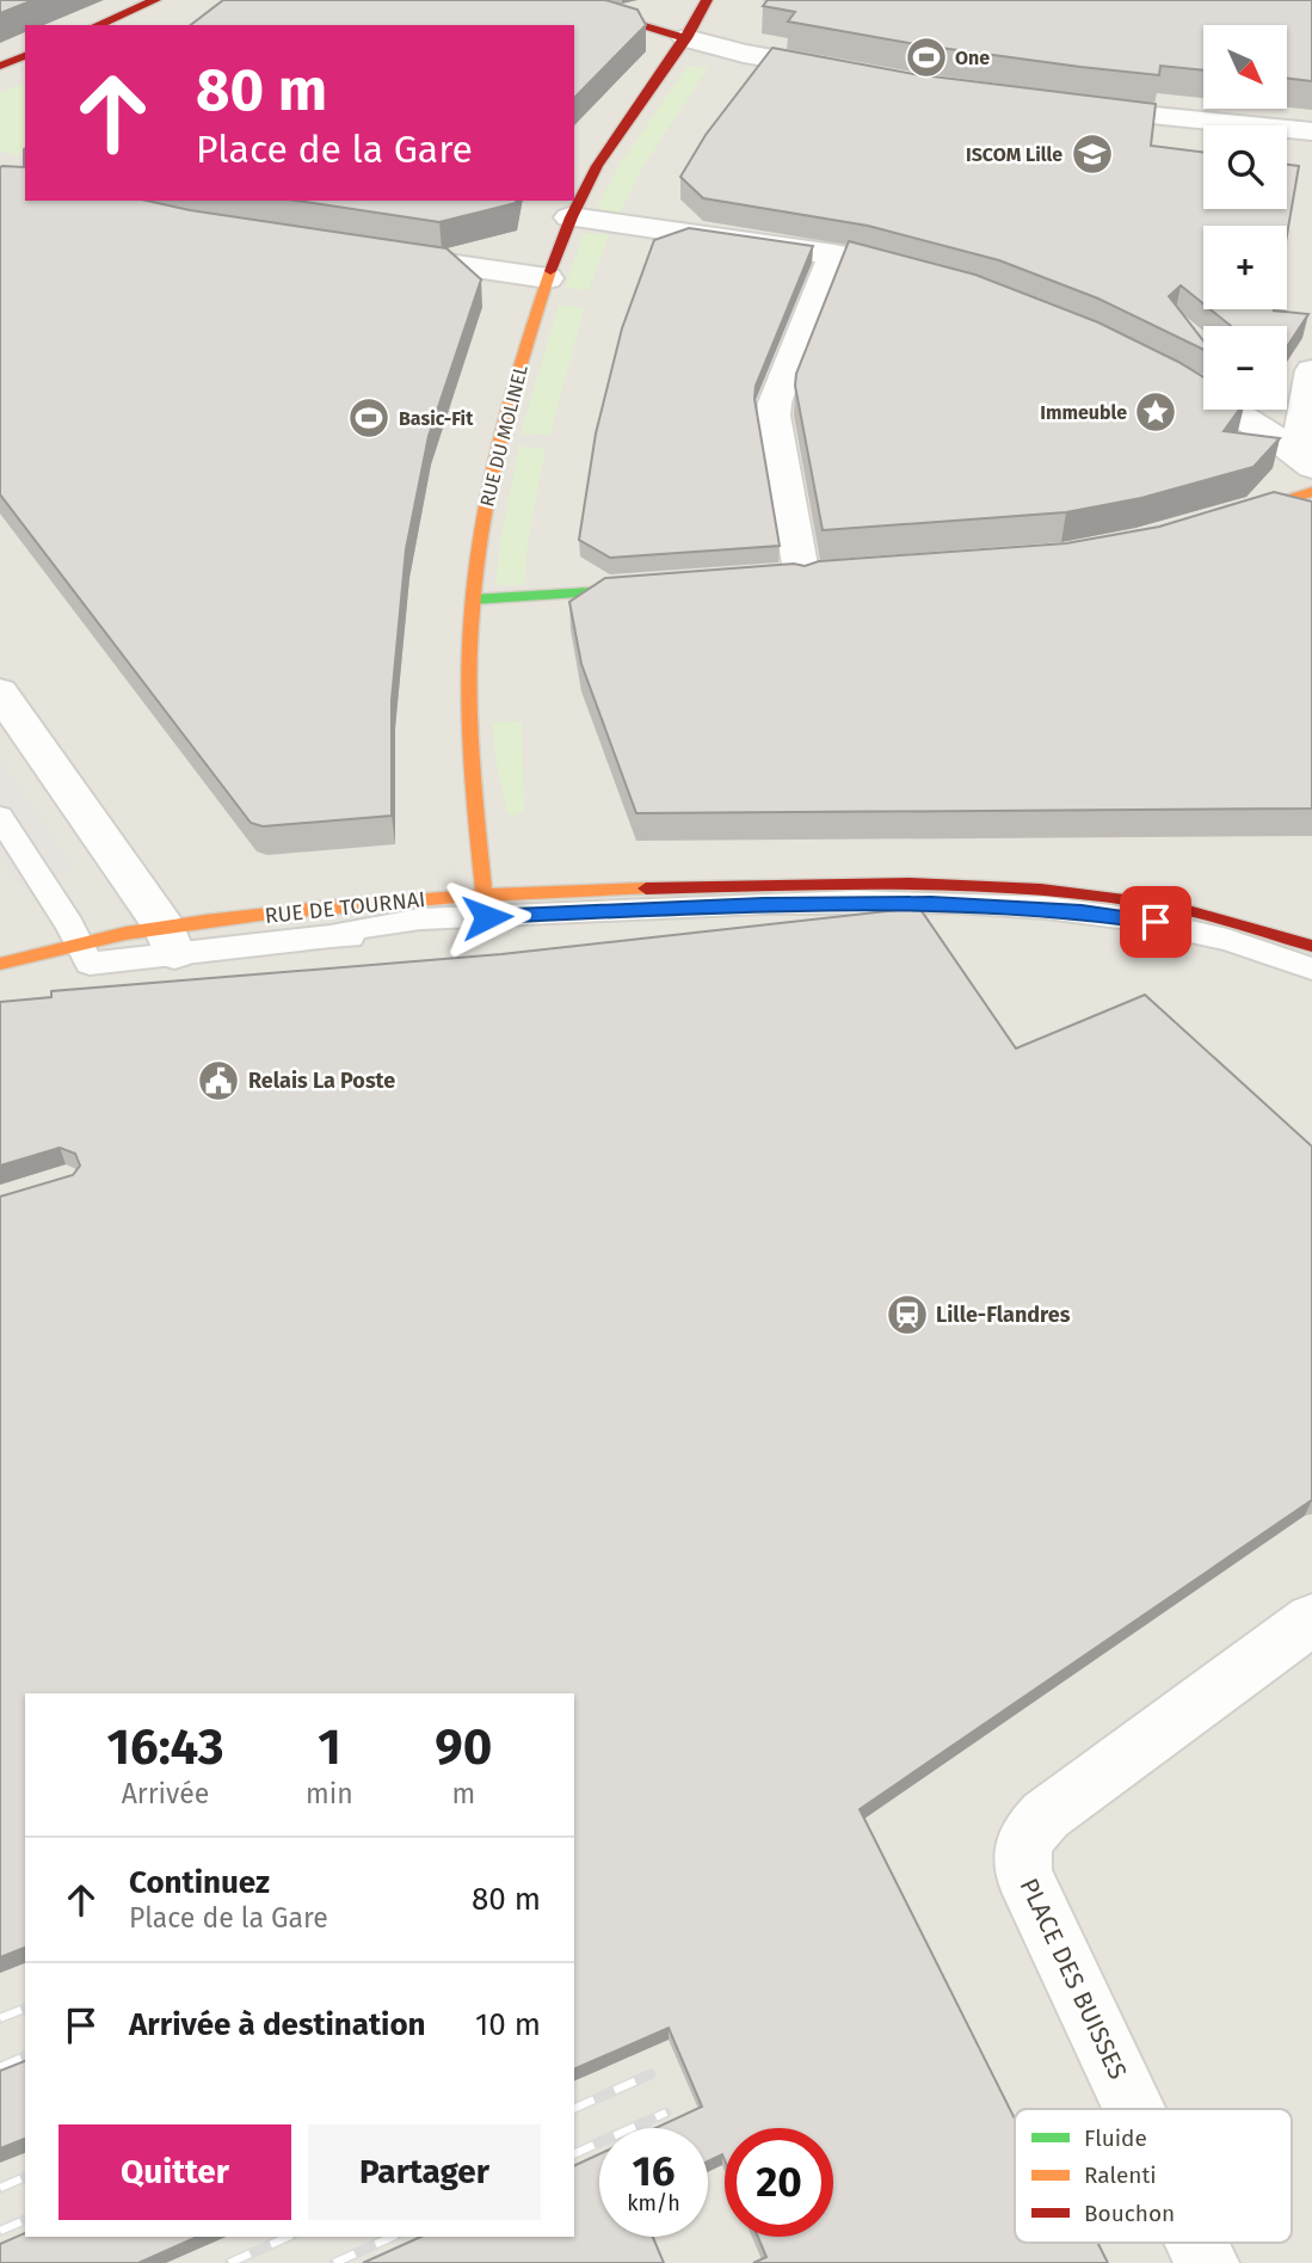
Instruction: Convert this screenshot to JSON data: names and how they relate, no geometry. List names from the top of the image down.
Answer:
{
  "streets": {
    "street": ["RUE DU MOLINEL", "RUE DE TOURNAI", "PLACE DES BUISSES"]
  },
  "crossings": [
    ["RUE DU MOLINEL", "RUE DE TOURNAI"]
  ],
  "places": {
    "sports": ["One", "Basic-Fit"],
    "school or university": ["ISCOM Lille"],
    "place": ["Immeuble"],
    "public building": ["Relais La Poste"],
    "station": ["Lille-Flandres"]
  },
  "legend": ["Fluide", "Ralenti", "Bouchon"],
  "north": "bottom right",
  "page": {
    "map_buttons": ["+", "−"],
    "turn": ["80 m", "Place de la Gare"],
    "eta": [
      "16:43",
      "Arrivée",
      "1",
      "min",
      "90",
      "m"
    ],
    "list": [
      {
        "name": "Continuez",
        "note": "Place de la Gare",
        "value": "80 m"
      },
      {
        "name": "Arrivée à destination",
        "value": "10 m"
      }
    ],
    "buttons": ["Quitter", "Partager"],
    "speed": "16 km/h",
    "limit": "20"
  }
}
